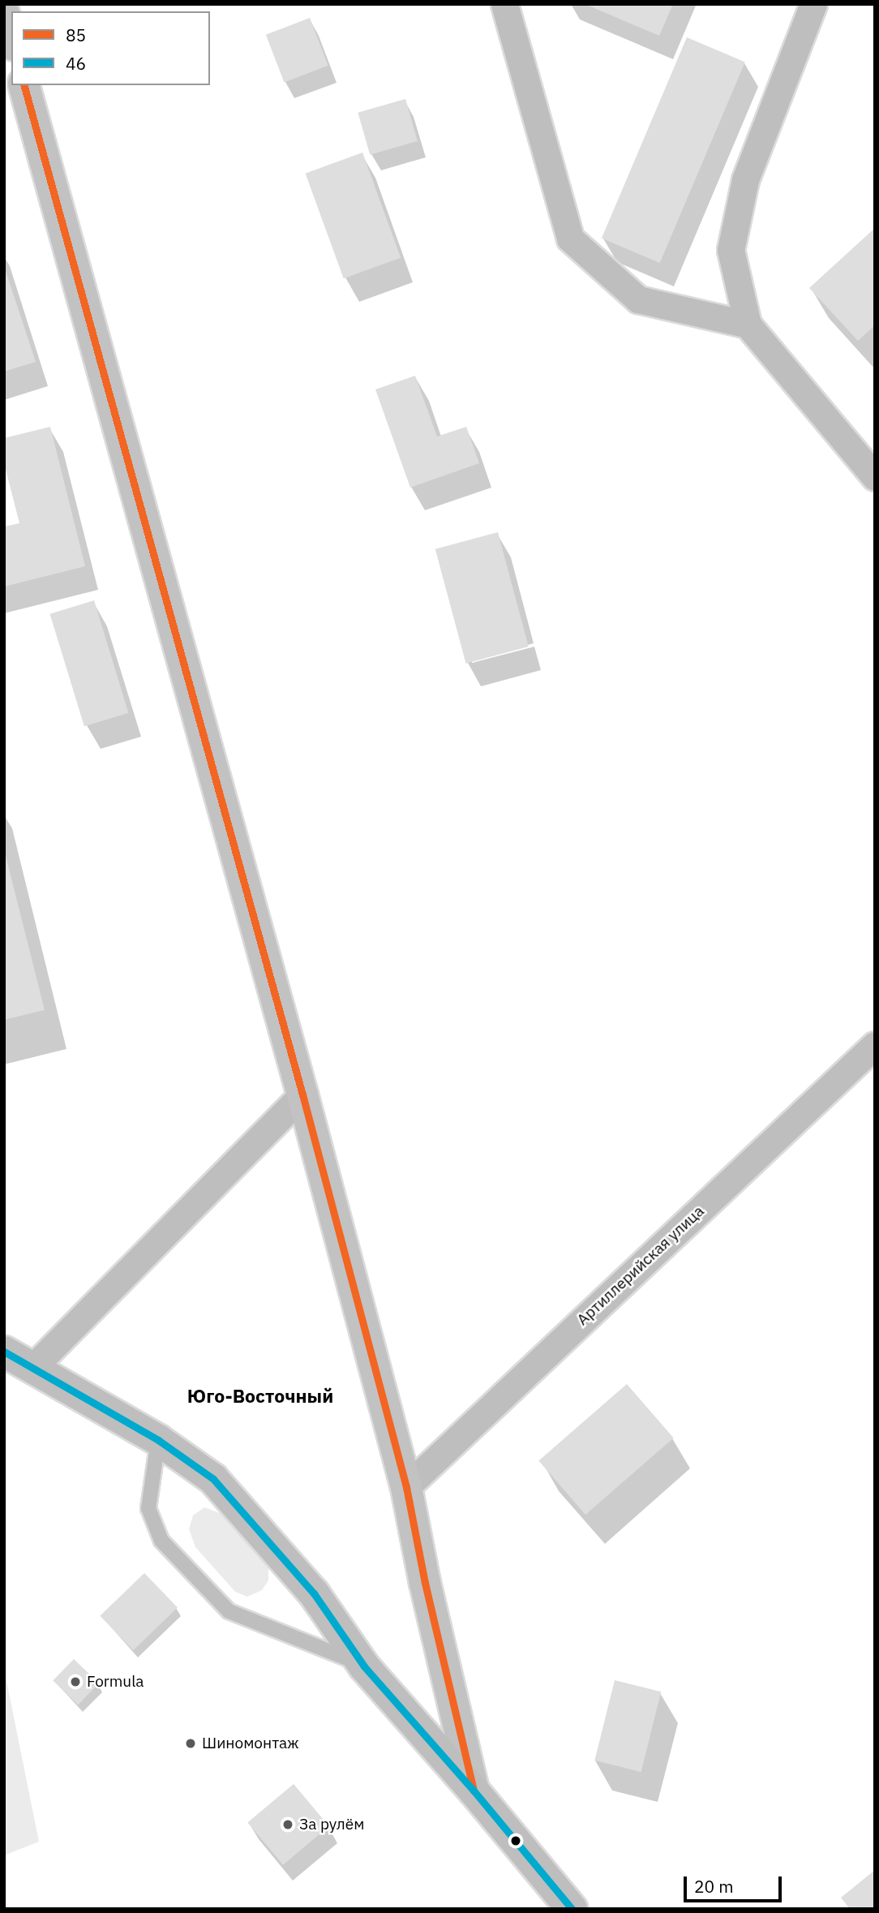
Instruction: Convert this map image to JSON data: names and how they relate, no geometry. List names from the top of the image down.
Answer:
{
  "streets": {
    "street": ["Артиллерийская улица"]
  },
  "districts": ["Юго-Восточный"],
  "places": ["Formula", "Шиномонтаж", "За рулём"],
  "lines": ["transit line 85", "transit line 46"],
  "legend": ["85", "46"],
  "scale_bar": "20 m"
}
